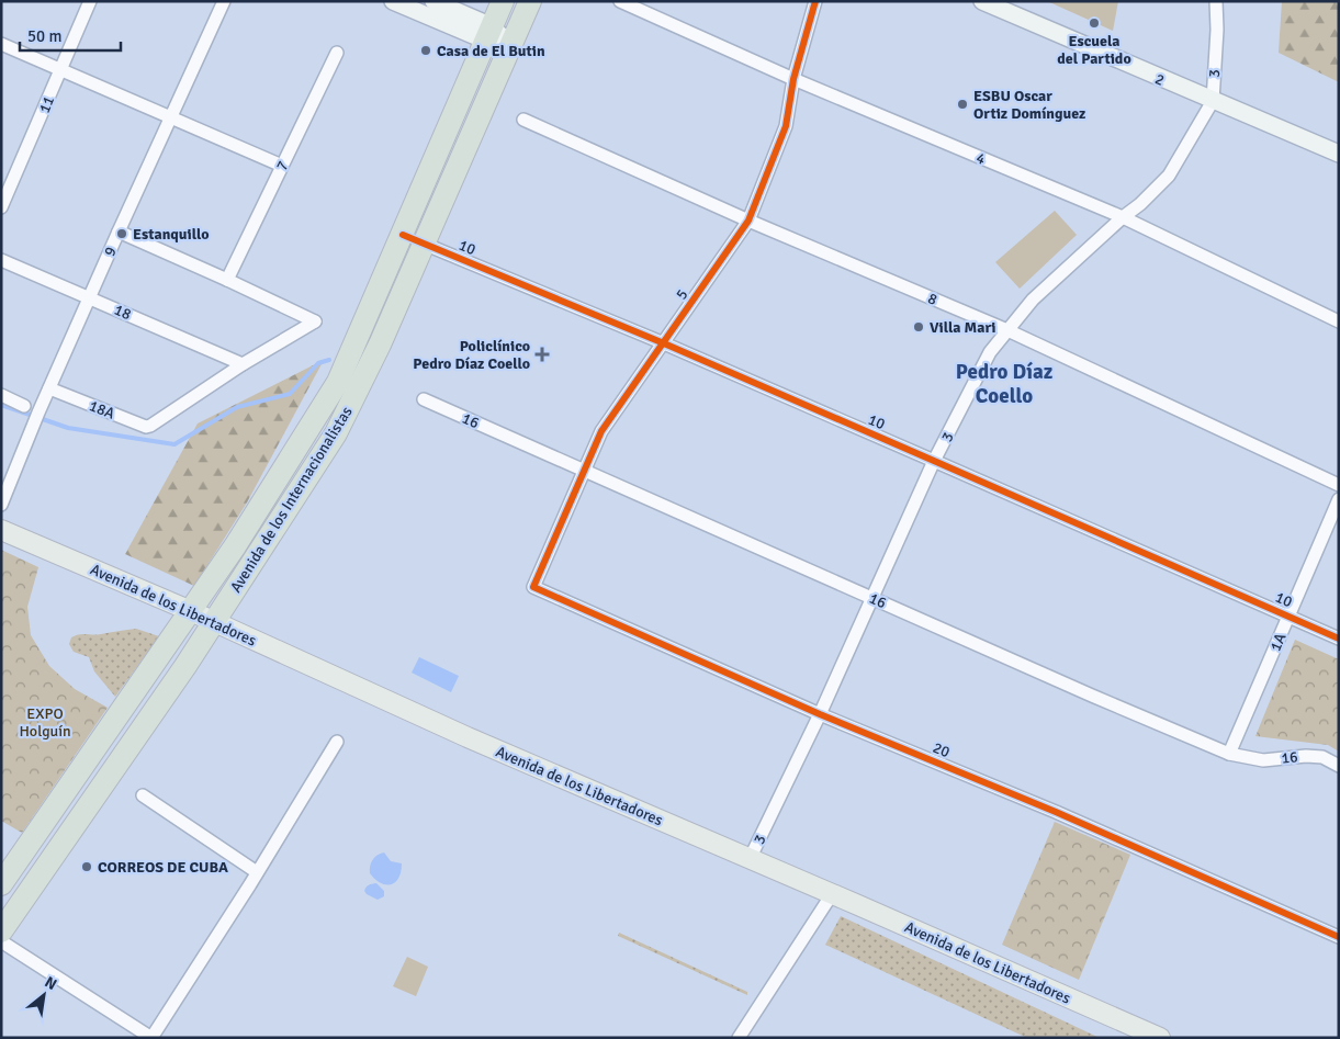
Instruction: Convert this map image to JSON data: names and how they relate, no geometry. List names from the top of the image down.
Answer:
{
  "streets": {
    "highway": ["Avenida de los Internacionalistas"],
    "main road": ["Avenida de los Libertadores"],
    "street": [
      "3",
      "2",
      "11",
      "4",
      "7",
      "10",
      "9",
      "5",
      "8",
      "18",
      "18A",
      "16",
      "1A",
      "20"
    ]
  },
  "crossings": [
    ["3", "2"],
    ["3", "4"],
    ["3", "10"],
    ["3", "8"],
    ["3", "16"],
    ["3", "Avenida de los Libertadores"],
    ["3", "20"],
    ["4", "5"],
    ["10", "5"],
    ["10", "Avenida de los Internacionalistas"],
    ["10", "1A"],
    ["9", "18"],
    ["9", "18A"],
    ["5", "8"],
    ["5", "16"],
    ["5", "20"],
    ["18", "18A"],
    ["16", "1A"],
    ["Avenida de los Internacionalistas", "Avenida de los Libertadores"]
  ],
  "districts": ["Pedro Díaz Coello"],
  "parks": ["EXPO Holguín"],
  "places": {
    "other": [
      "Escuela del Partido",
      "Casa de El Butin",
      "ESBU Oscar Ortiz Domínguez",
      "Estanquillo",
      "Villa Mari",
      "CORREOS DE CUBA"
    ],
    "health": ["Policlínico Pedro Díaz Coello"]
  },
  "scale_bar": "50 m",
  "north": "top right"
}
